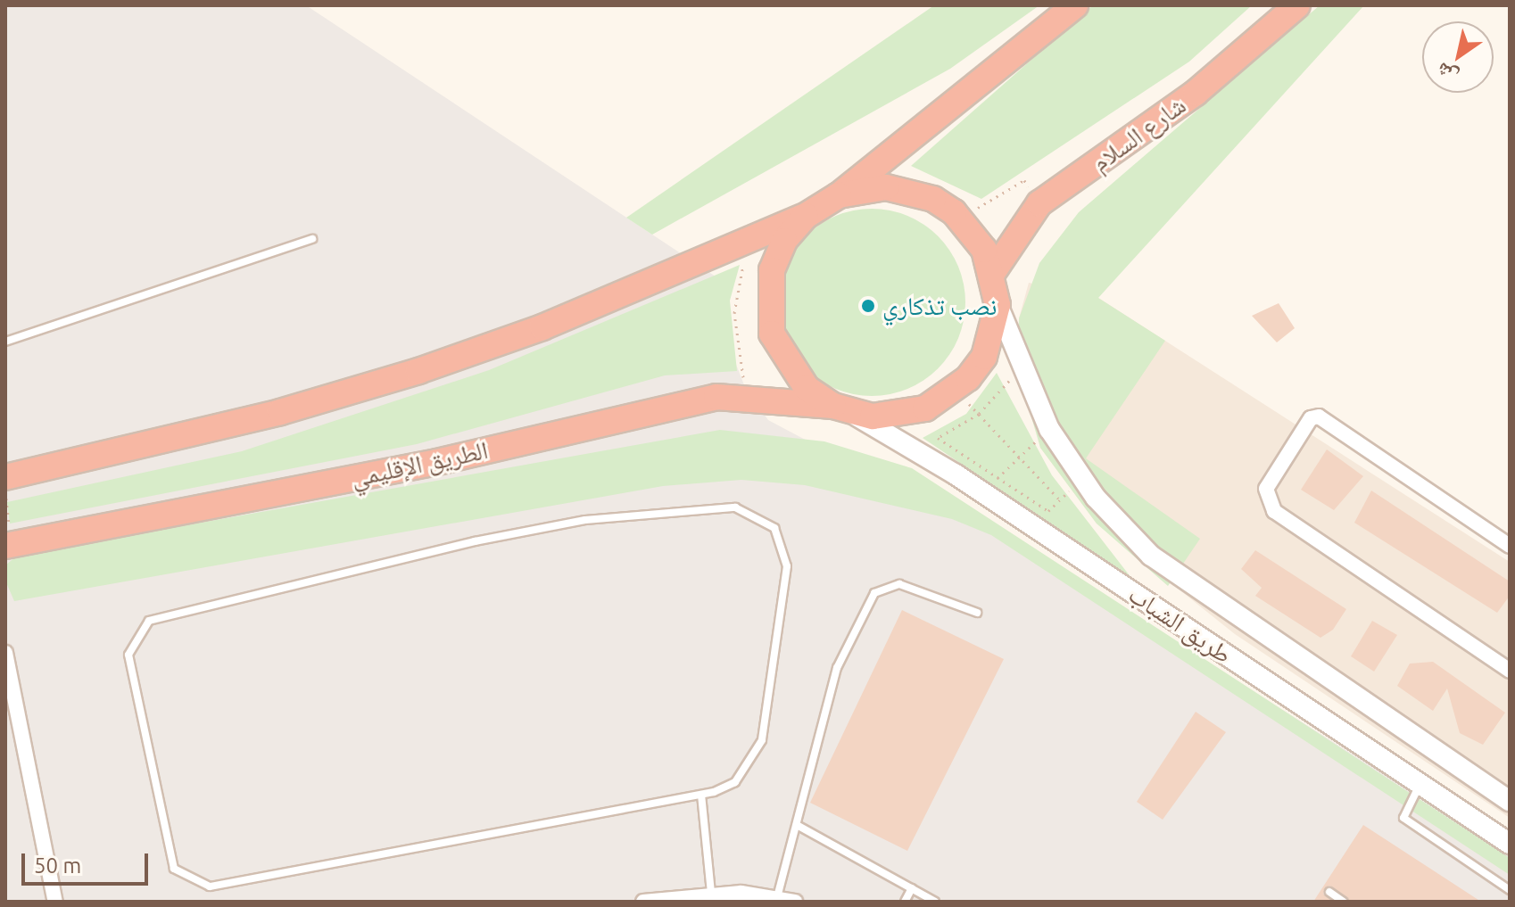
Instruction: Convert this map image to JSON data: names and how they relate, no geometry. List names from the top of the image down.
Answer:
{
  "streets": {
    "highway": ["شارع السلام", "الطريق الإقليمي"],
    "main road": ["طريق الشباب"]
  },
  "crossings": [
    ["شارع السلام", "الطريق الإقليمي"],
    ["شارع السلام", "طريق الشباب"],
    ["الطريق الإقليمي", "طريق الشباب"]
  ],
  "places": ["نصب تذكاري"],
  "scale_bar": "50 m",
  "north": "bottom left"
}
